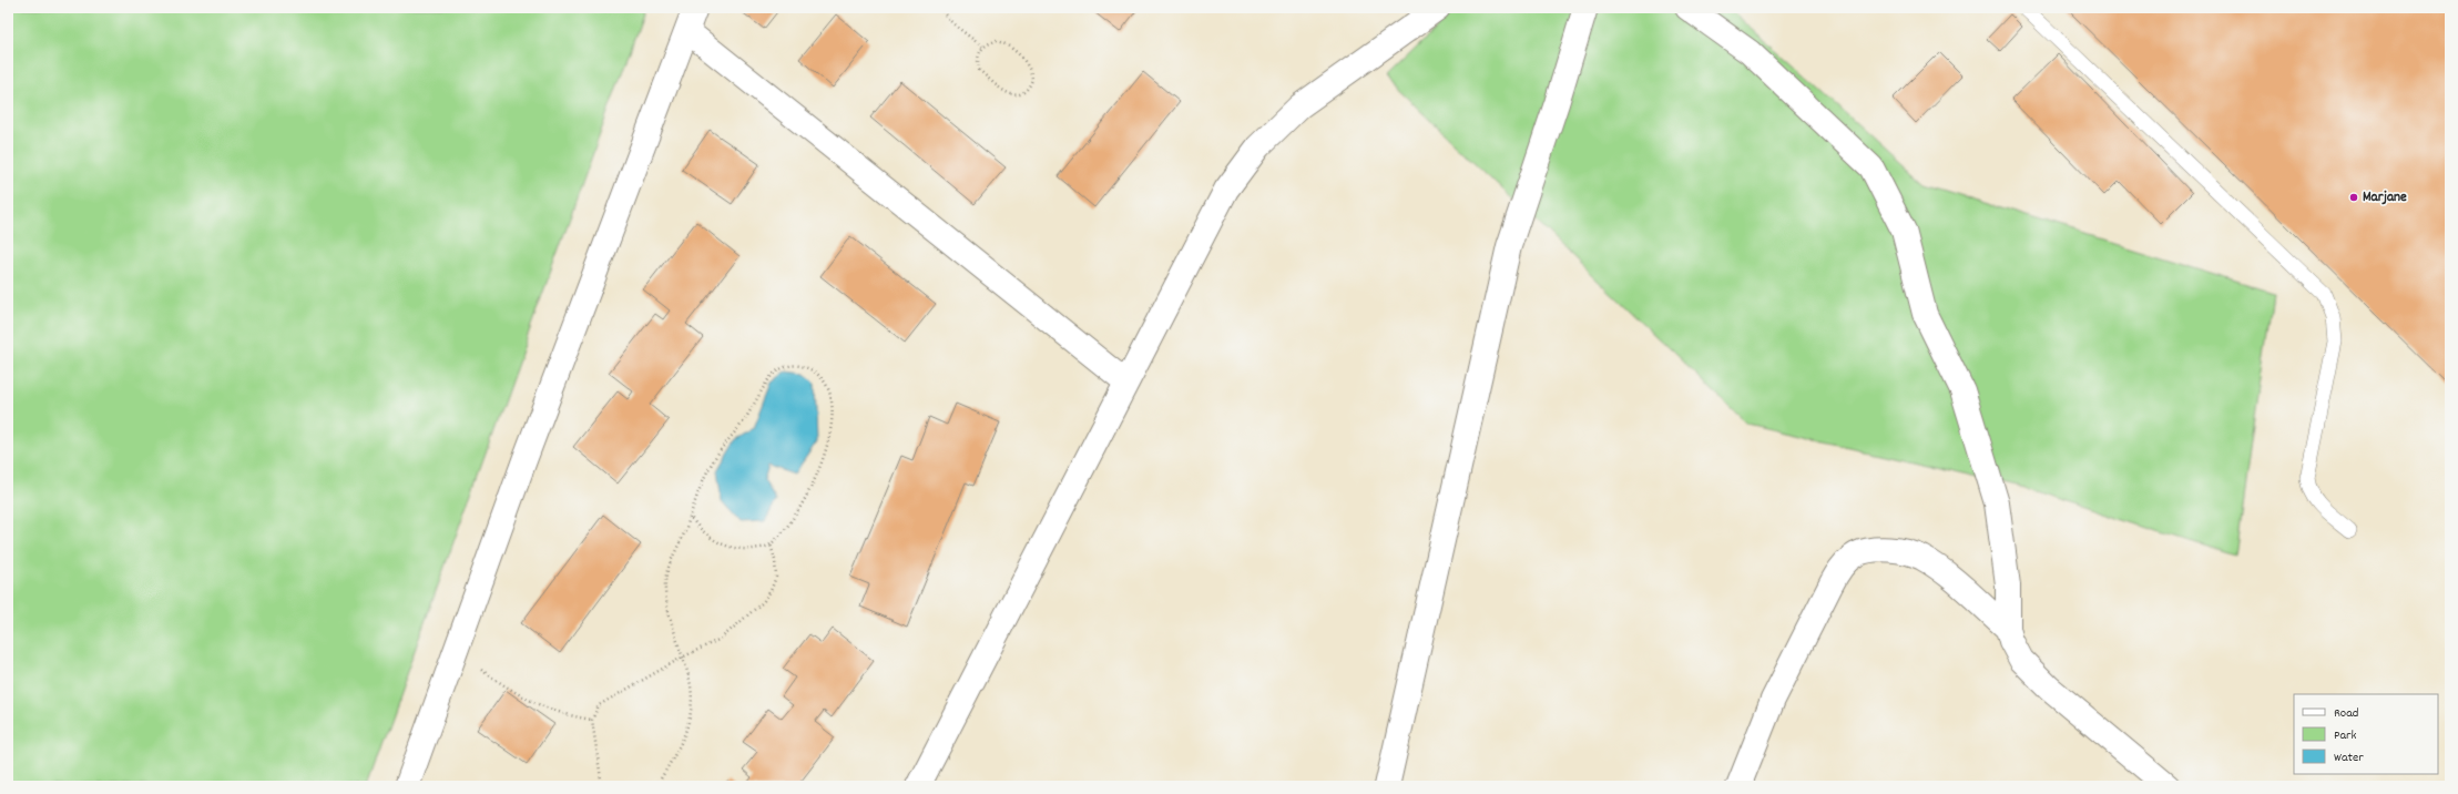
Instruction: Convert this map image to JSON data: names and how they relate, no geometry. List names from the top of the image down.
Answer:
{
  "places": ["Marjane"],
  "legend": ["Road", "Park", "Water"]
}
